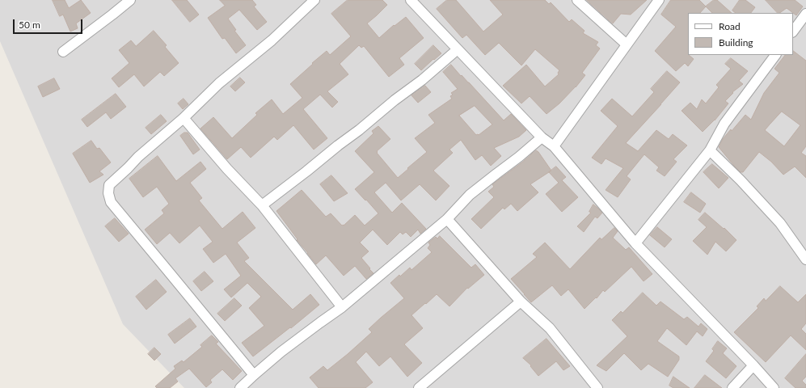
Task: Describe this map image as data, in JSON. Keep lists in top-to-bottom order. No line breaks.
{"legend":["Road","Building"],"scale_bar":"50 m"}
